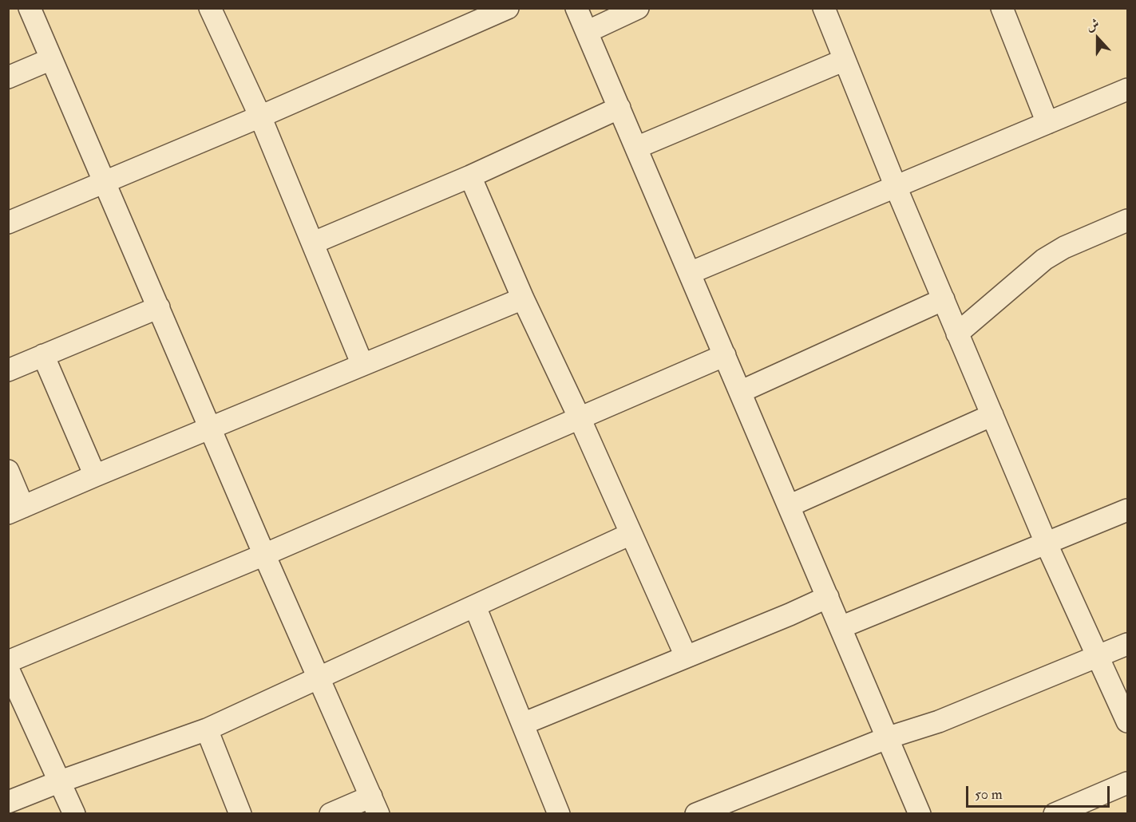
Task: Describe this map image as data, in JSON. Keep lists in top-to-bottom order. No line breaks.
{"scale_bar":"50 m","north":"top"}
